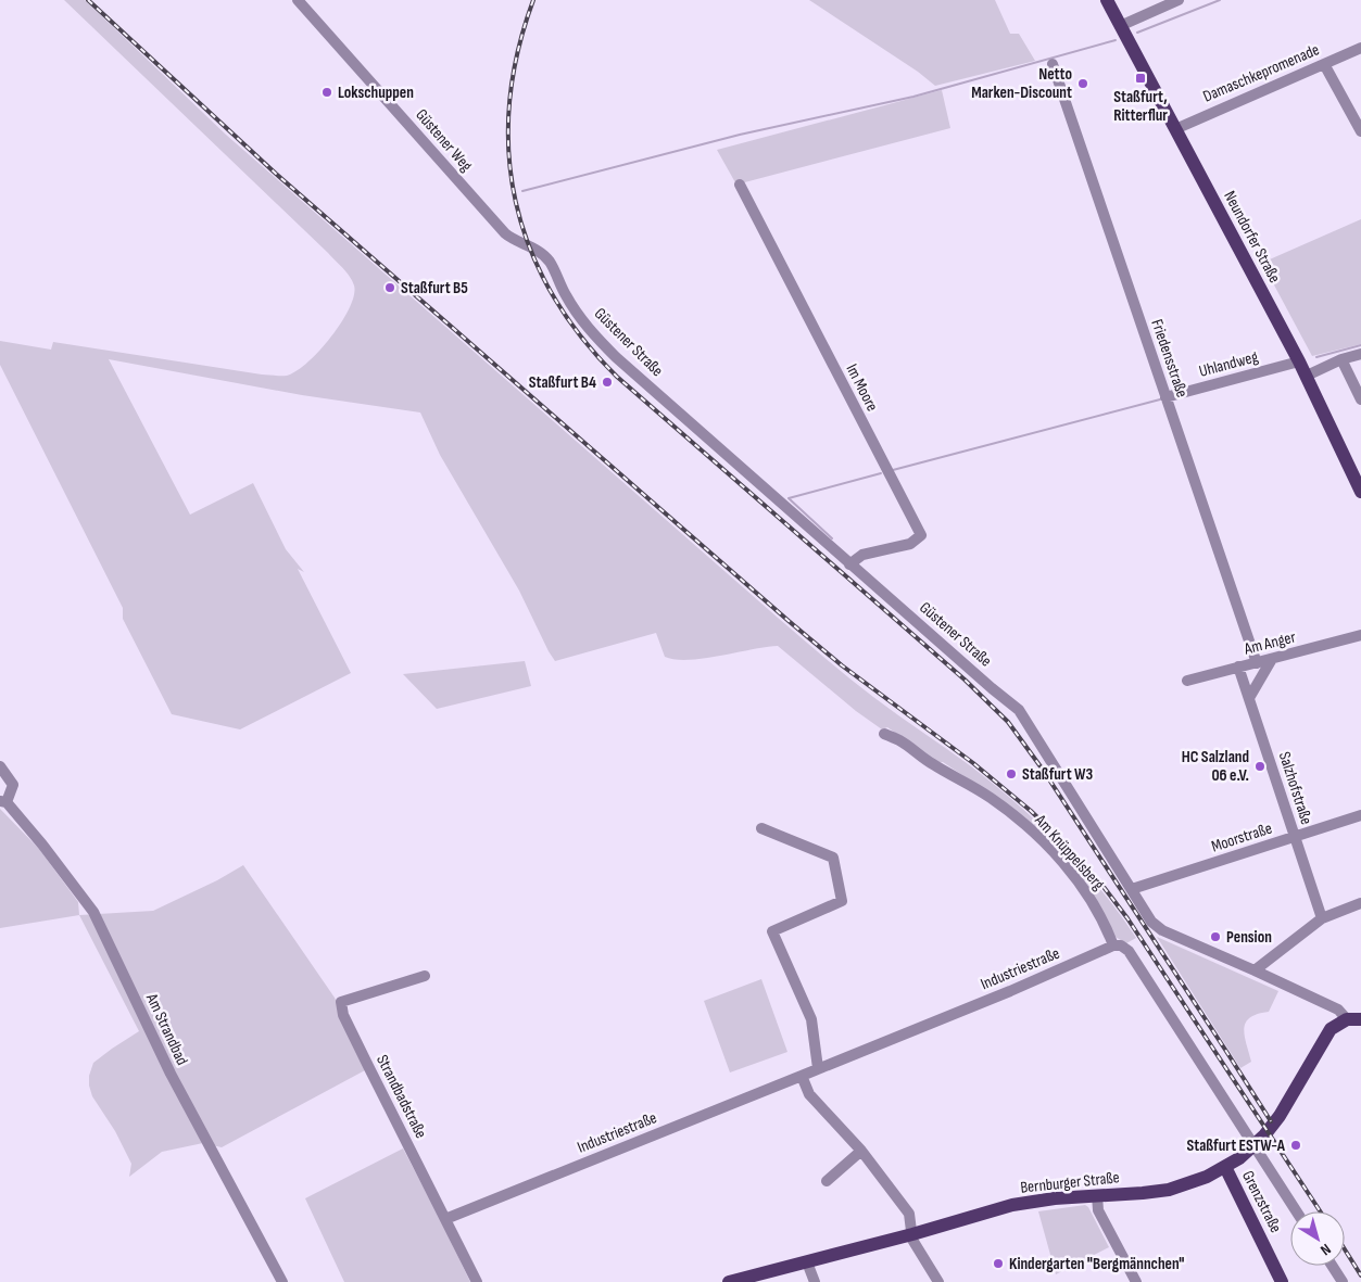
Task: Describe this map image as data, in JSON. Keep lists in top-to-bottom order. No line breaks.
{"streets":{"main road":["Neundorfer Straße","Bernburger Straße","Grenzstraße"],"street":["Damaschkepromenade","Güstener Weg","Güstener Straße","Friedensstraße","Uhlandweg","Im Moore","Am Anger","Salzhofstraße","Moorstraße","Am Knüppelsberg","Industriestraße","Am Strandbad","Strandbadstraße"]},"crossings":[["Damaschkepromenade","Neundorfer Straße"],["Güstener Weg","Güstener Straße"],["Neundorfer Straße","Uhlandweg"],["Güstener Straße","Im Moore"],["Güstener Straße","Moorstraße"],["Güstener Straße","Bernburger Straße"],["Friedensstraße","Uhlandweg"],["Friedensstraße","Am Anger"],["Am Anger","Salzhofstraße"],["Salzhofstraße","Moorstraße"],["Am Knüppelsberg","Industriestraße"],["Industriestraße","Strandbadstraße"],["Bernburger Straße","Grenzstraße"]],"places":{"transit":["Staßfurt, Ritterflur"],"other":["Netto Marken-Discount","Lokschuppen","Staßfurt B5","Staßfurt B4","HC Salzland 06 e.V.","Staßfurt W3","Pension","Staßfurt ESTW-A","Kindergarten \"Bergmännchen\""]},"north":"bottom right"}
